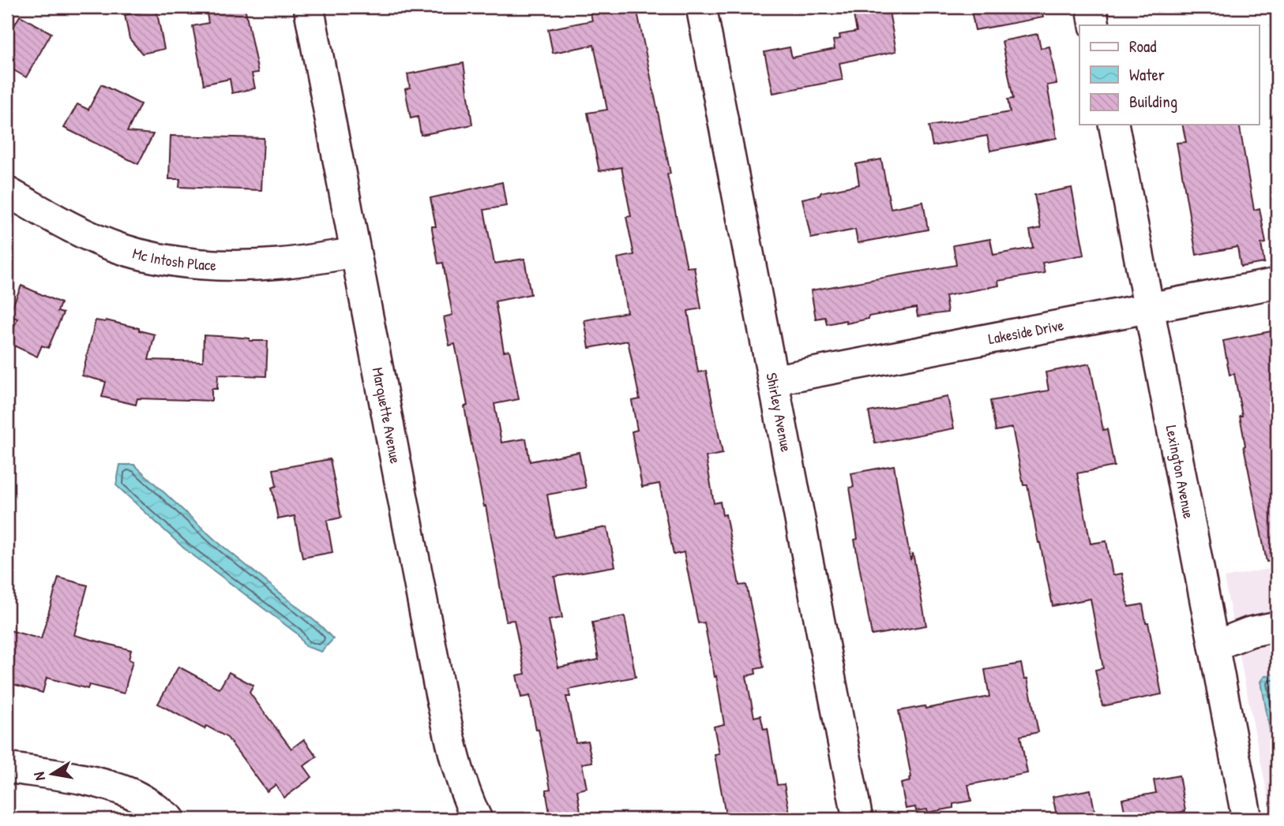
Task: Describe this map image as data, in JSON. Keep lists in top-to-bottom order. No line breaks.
{"streets":{"street":["Mc Intosh Place","Lakeside Drive","Shirley Avenue","Marquette Avenue","Lexington Avenue"]},"crossings":[["Mc Intosh Place","Marquette Avenue"],["Lakeside Drive","Shirley Avenue"],["Lakeside Drive","Lexington Avenue"]],"legend":["Road","Water","Building"],"north":"left"}
